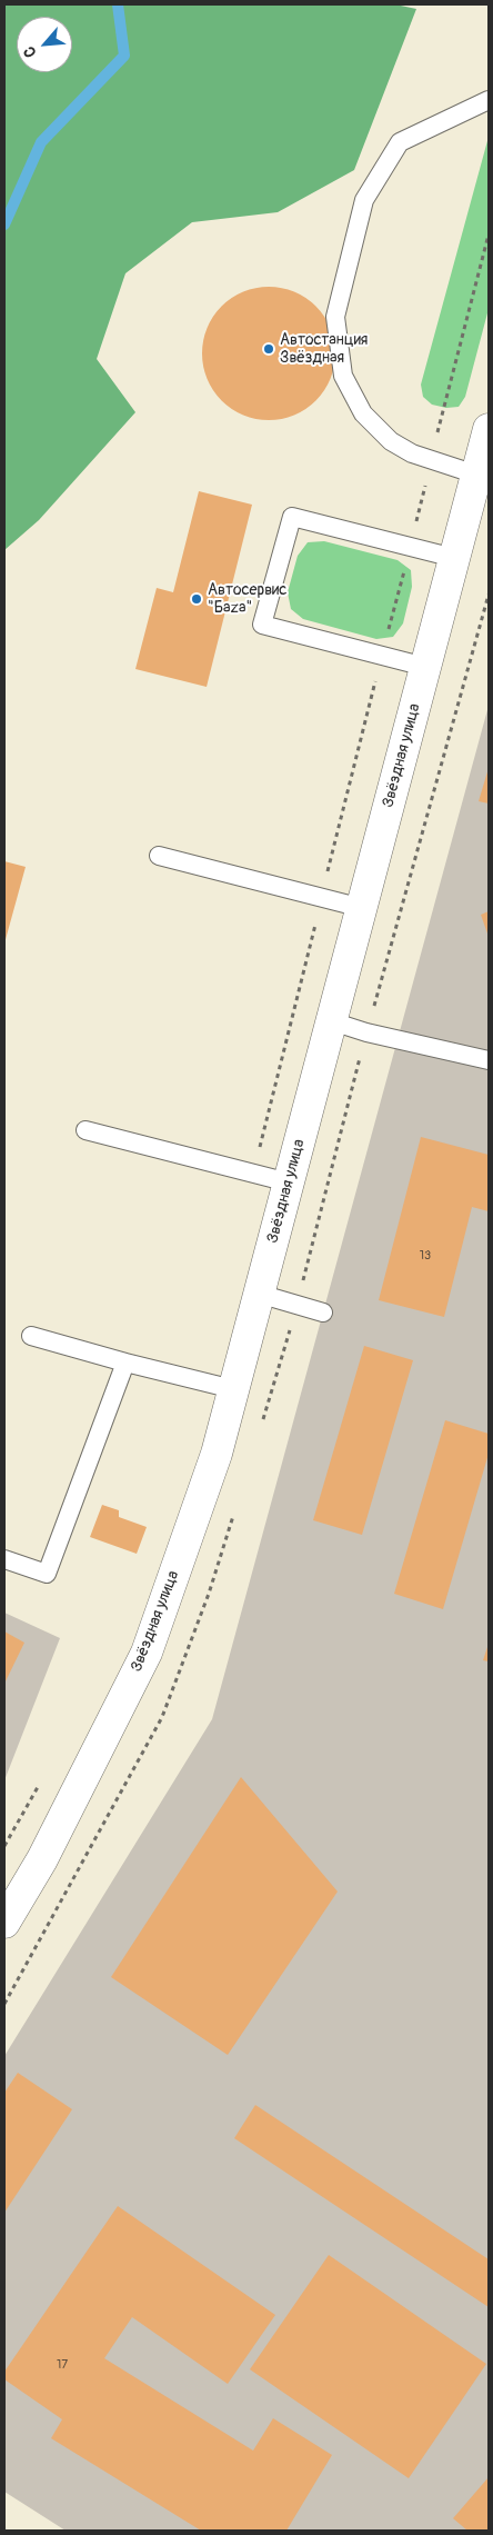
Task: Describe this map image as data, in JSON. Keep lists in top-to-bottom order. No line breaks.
{"streets":{"main road":["Звёздная улица"]},"places":["Автостанция Звёздная","Автосервис \"Баzа\""],"house_numbers":["13","17"],"north":"bottom left"}
